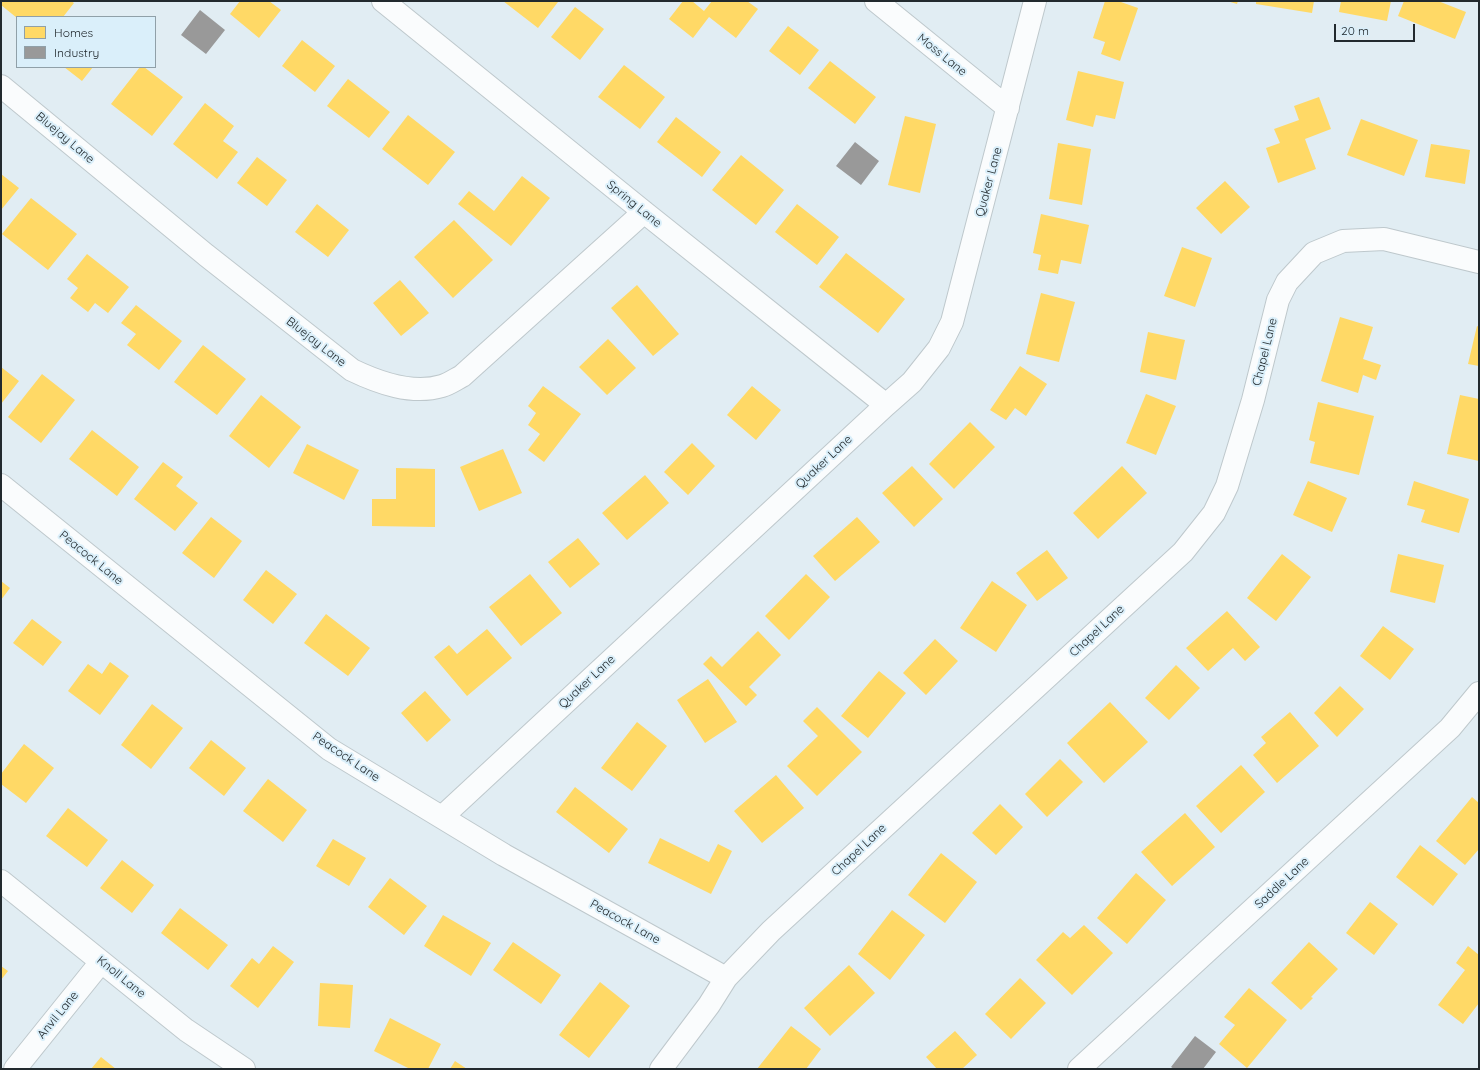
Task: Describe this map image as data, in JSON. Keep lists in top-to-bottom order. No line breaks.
{"streets":{"street":["Moss Lane","Bluejay Lane","Quaker Lane","Spring Lane","Chapel Lane","Peacock Lane","Saddle Lane","Knoll Lane","Anvil Lane"]},"crossings":[["Moss Lane","Quaker Lane"],["Bluejay Lane","Spring Lane"],["Quaker Lane","Spring Lane"],["Quaker Lane","Peacock Lane"],["Chapel Lane","Peacock Lane"],["Knoll Lane","Anvil Lane"]],"legend":["Homes","Industry"],"scale_bar":"20 m"}
